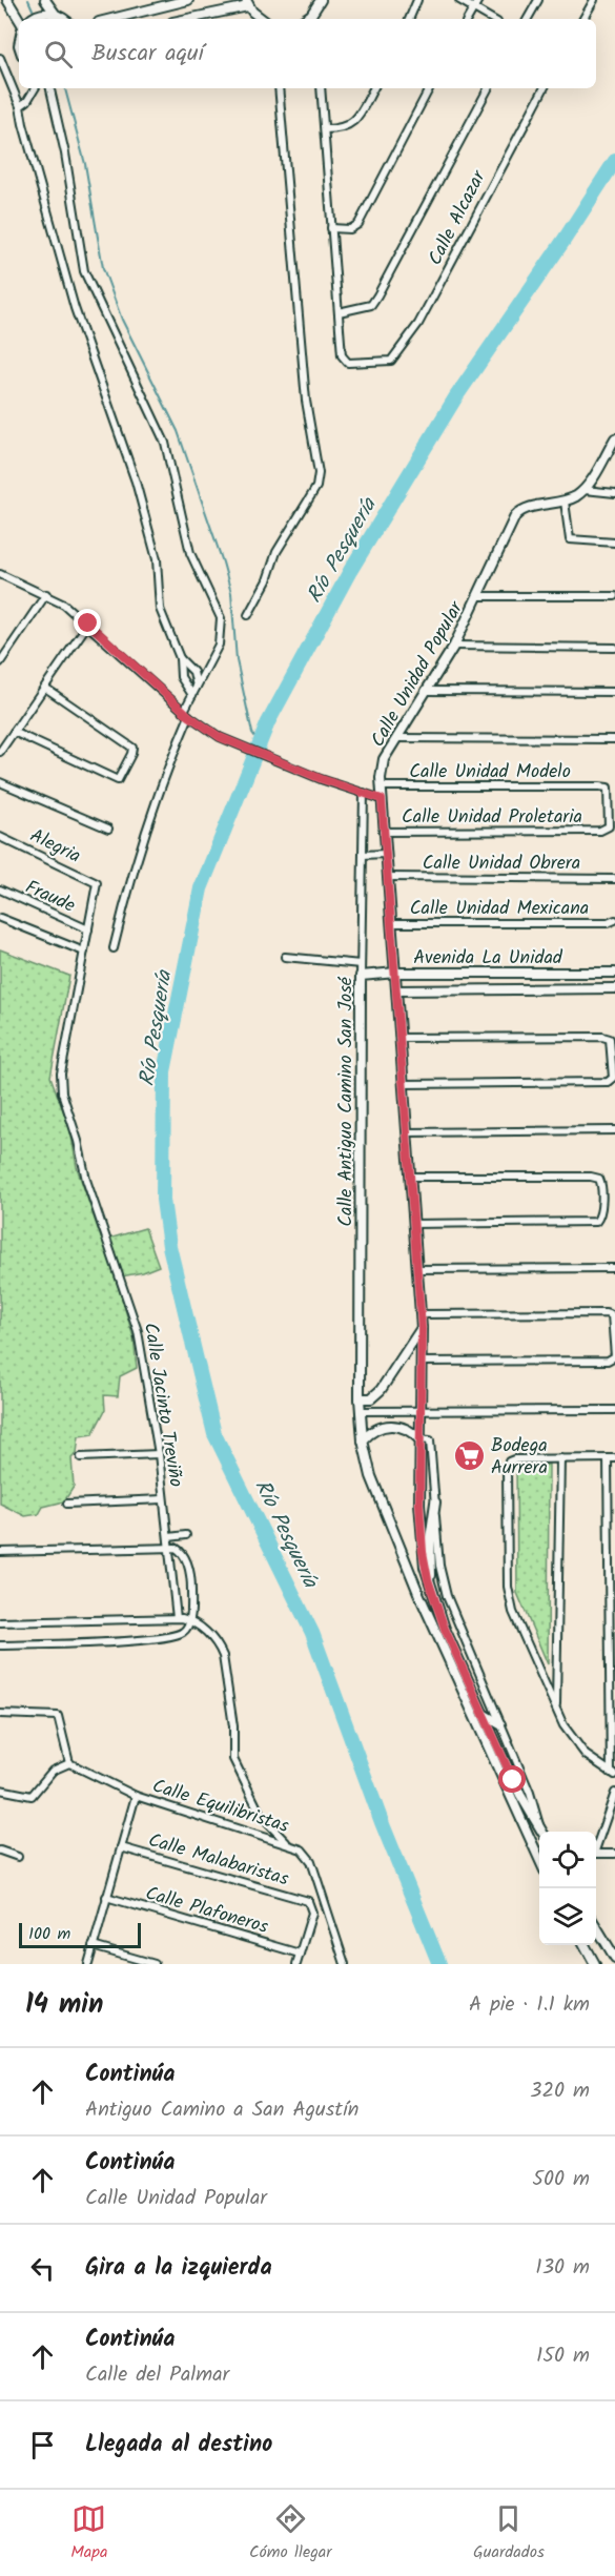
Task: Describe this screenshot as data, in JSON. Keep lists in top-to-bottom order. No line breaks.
{"streets":{"street":["Calle Alcazar","Calle Unidad Popular","Calle Unidad Modelo","Calle Unidad Proletaria","Alegria","Calle Unidad Obrera","Fraude","Calle Unidad Mexicana","Avenida La Unidad","Calle Antiguo Camino San José","Calle Jacinto Treviño","Calle Equilibristas","Calle Malabaristas","Calle Plafoneros"]},"crossings":[["Calle Unidad Popular","Calle Unidad Modelo"],["Calle Unidad Popular","Calle Unidad Proletaria"],["Calle Unidad Popular","Calle Unidad Obrera"],["Calle Unidad Popular","Calle Unidad Mexicana"],["Calle Unidad Popular","Avenida La Unidad"],["Calle Unidad Modelo","Calle Unidad Proletaria"],["Alegria","Calle Jacinto Treviño"],["Fraude","Calle Jacinto Treviño"],["Avenida La Unidad","Calle Antiguo Camino San José"]],"water":["Río Pesquería"],"places":{"supermarket":["Bodega Aurrera"]},"scale_bar":"100 m","page":{"search":"Buscar aquí","scale":"100 m","heading":["14 min","A pie · 1.1 km"],"list":[["Continúa","Antiguo Camino a San Agustín","320 m"],["Continúa","Calle Unidad Popular","500 m"],["Gira a la izquierda","130 m"],["Continúa","Calle del Palmar","150 m"],"Llegada al destino"],"nav":["Mapa","Cómo llegar","Guardados"]}}
